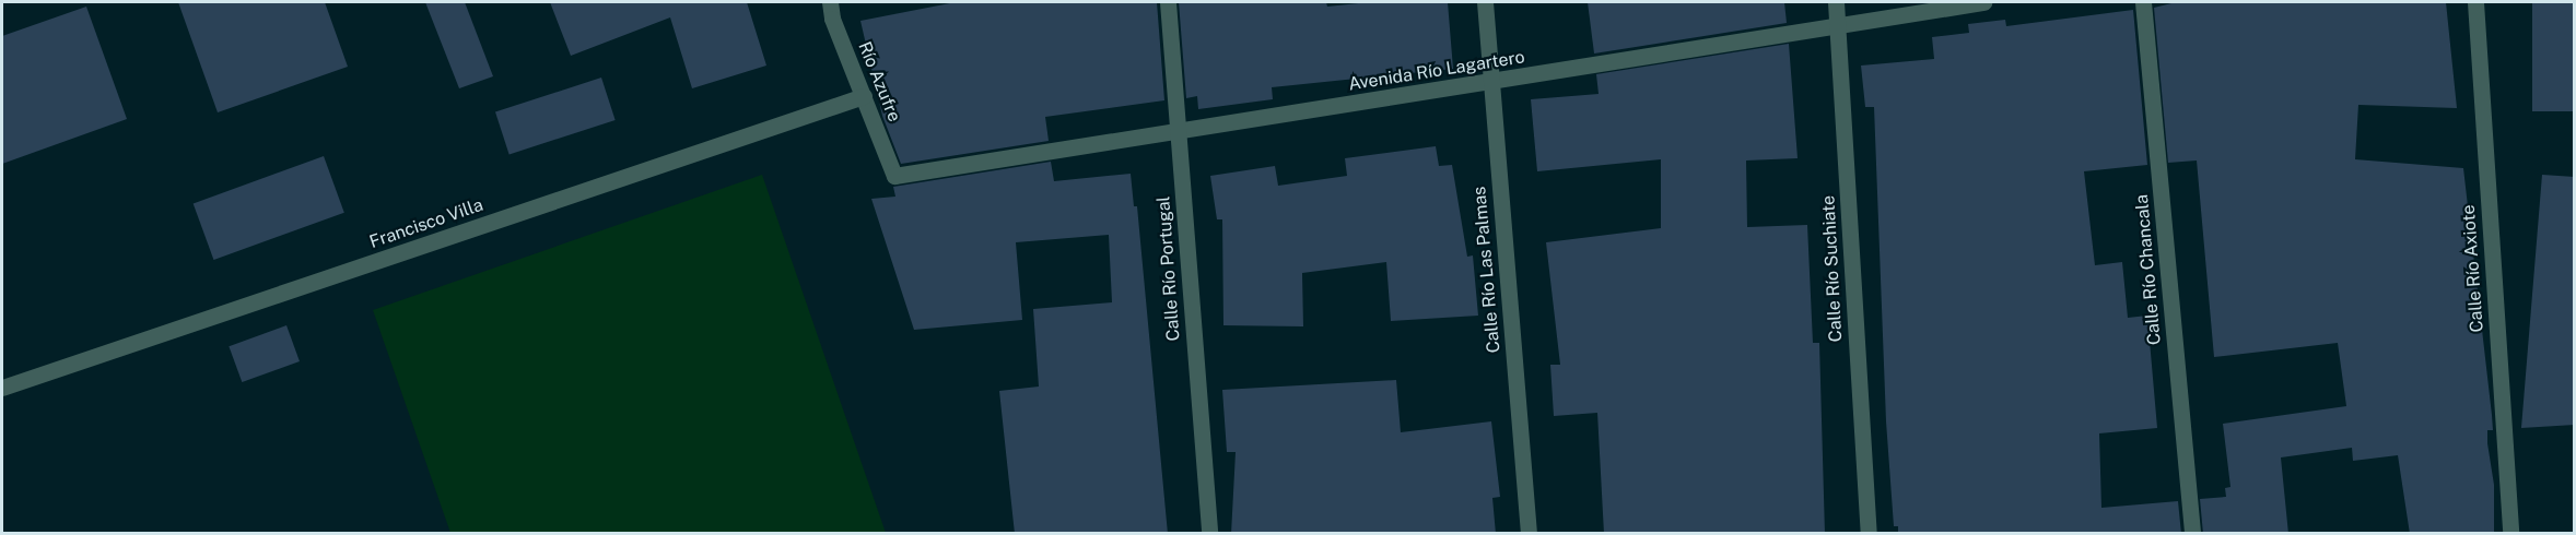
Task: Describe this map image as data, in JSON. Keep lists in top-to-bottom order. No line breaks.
{"streets":{"street":["Avenida Río Lagartero","Río Azufre","Francisco Villa","Calle Río Portugal","Calle Río Suchiate","Calle Río Axiote","Calle Río Las Palmas","Calle Río Chancala"]},"crossings":[["Avenida Río Lagartero","Río Azufre"],["Avenida Río Lagartero","Calle Río Portugal"],["Avenida Río Lagartero","Calle Río Suchiate"],["Avenida Río Lagartero","Calle Río Las Palmas"],["Río Azufre","Francisco Villa"]]}
